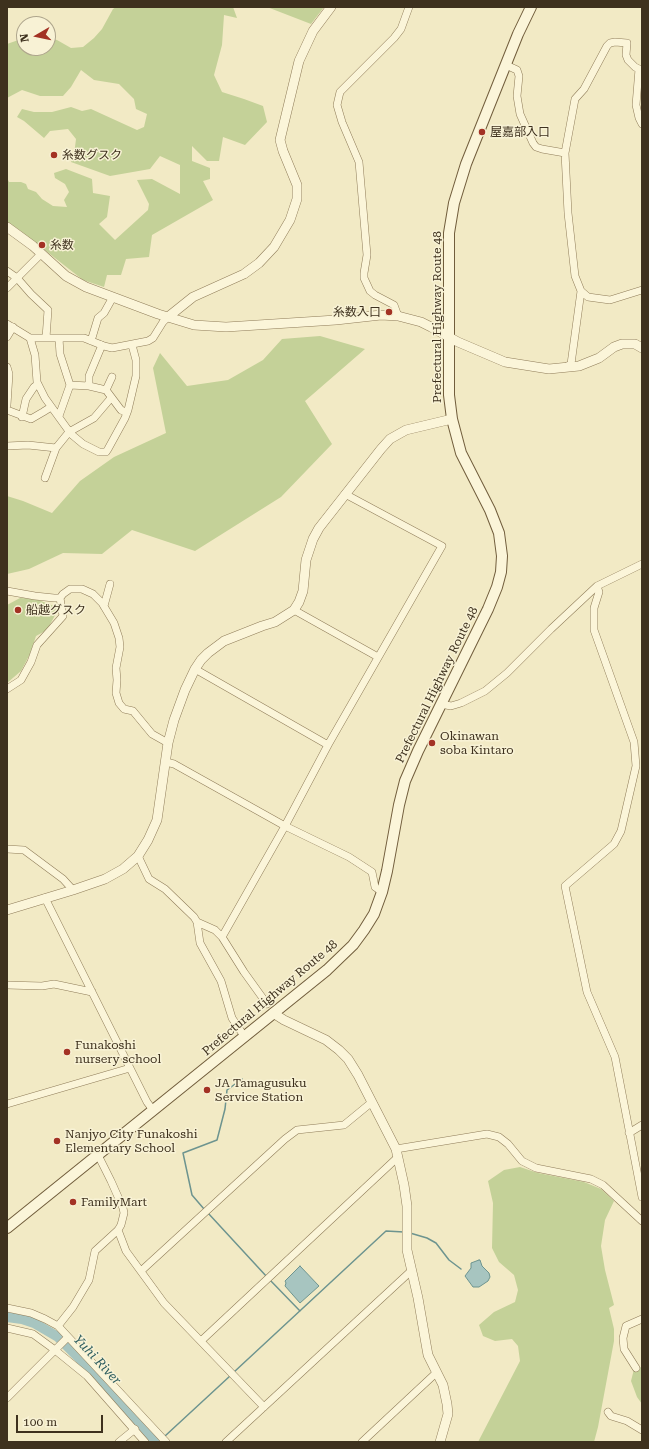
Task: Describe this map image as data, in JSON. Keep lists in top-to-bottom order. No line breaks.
{"streets":{"main road":["Prefectural Highway Route 48"]},"water":["Yuhi River"],"places":["屋嘉部入口","糸数グスク","糸数","糸数入口","船越グスク","Okinawan soba Kintaro","Funakoshi nursery school","JA Tamagusuku Service Station","Nanjyo City Funakoshi Elementary School","FamilyMart"],"scale_bar":"100 m","north":"left"}
